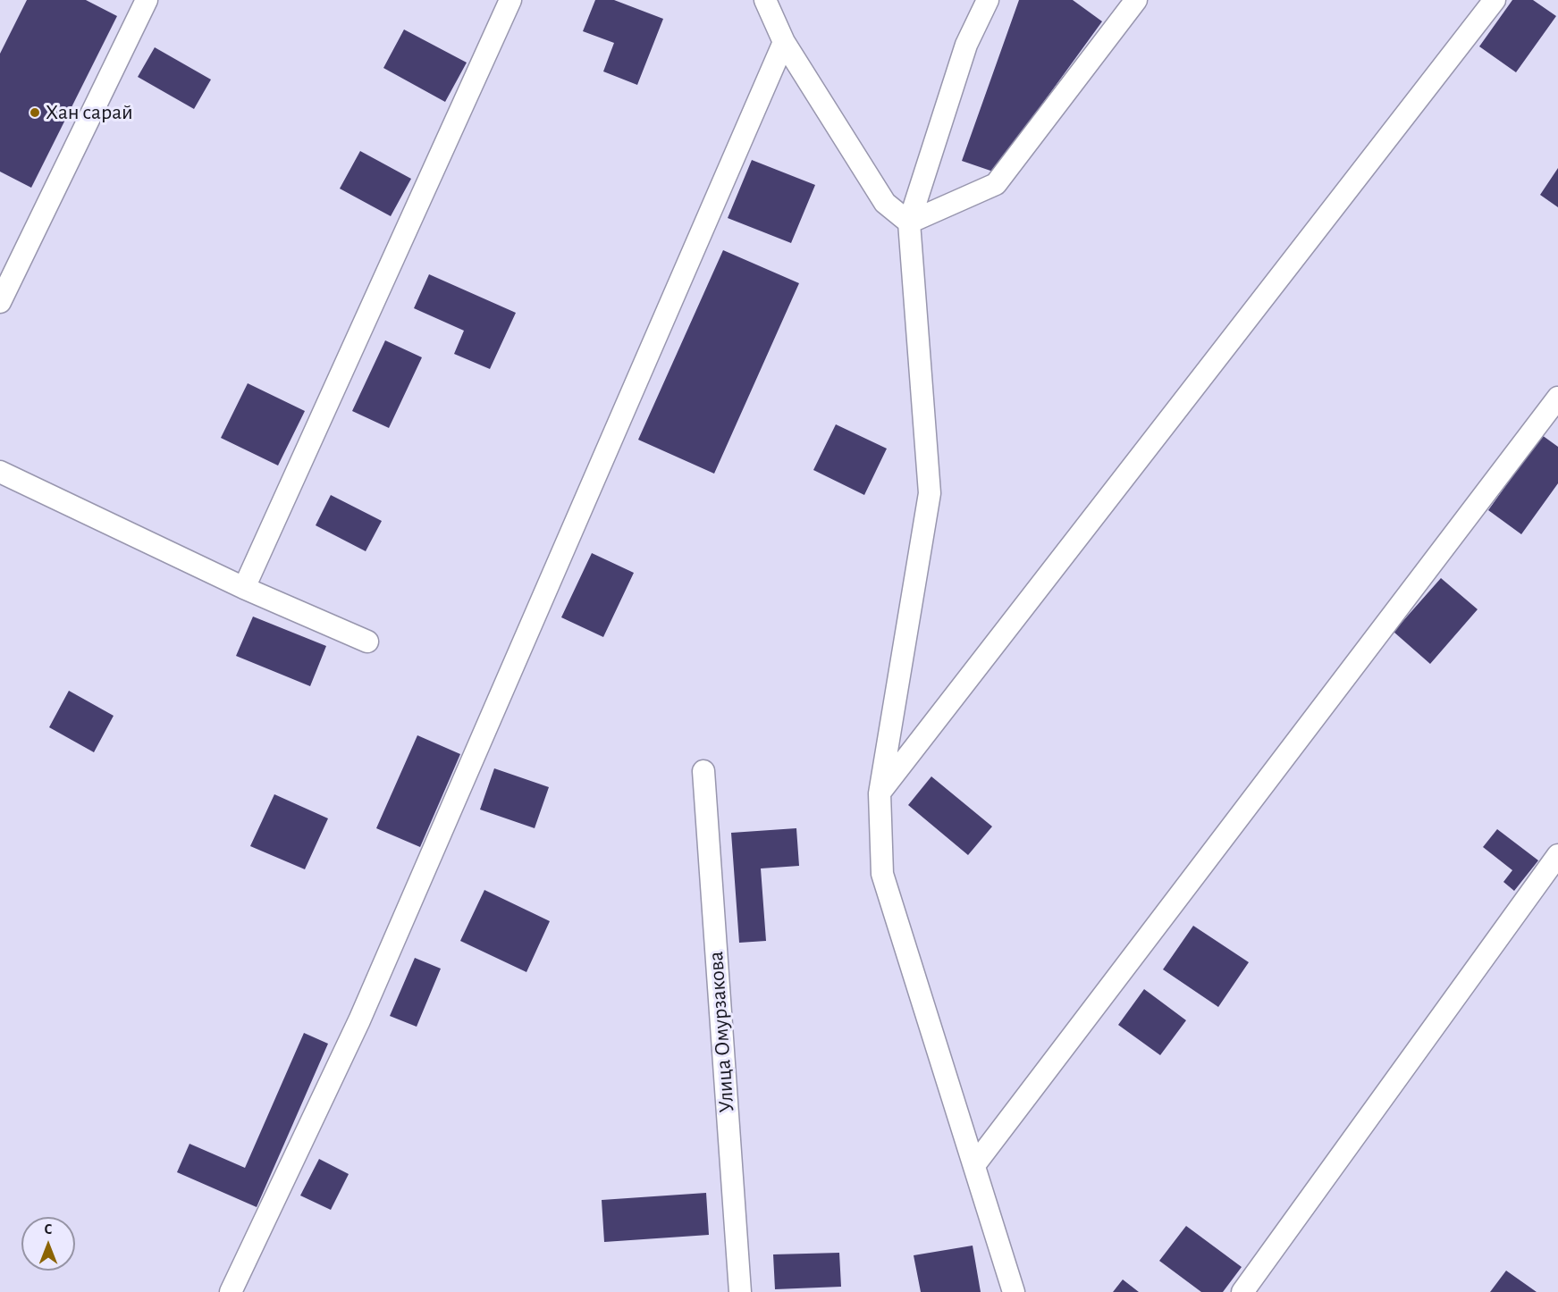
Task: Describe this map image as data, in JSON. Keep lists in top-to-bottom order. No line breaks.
{"streets":{"street":["Улица Омурзакова"]},"places":["Хан сарай"],"north":"top"}
